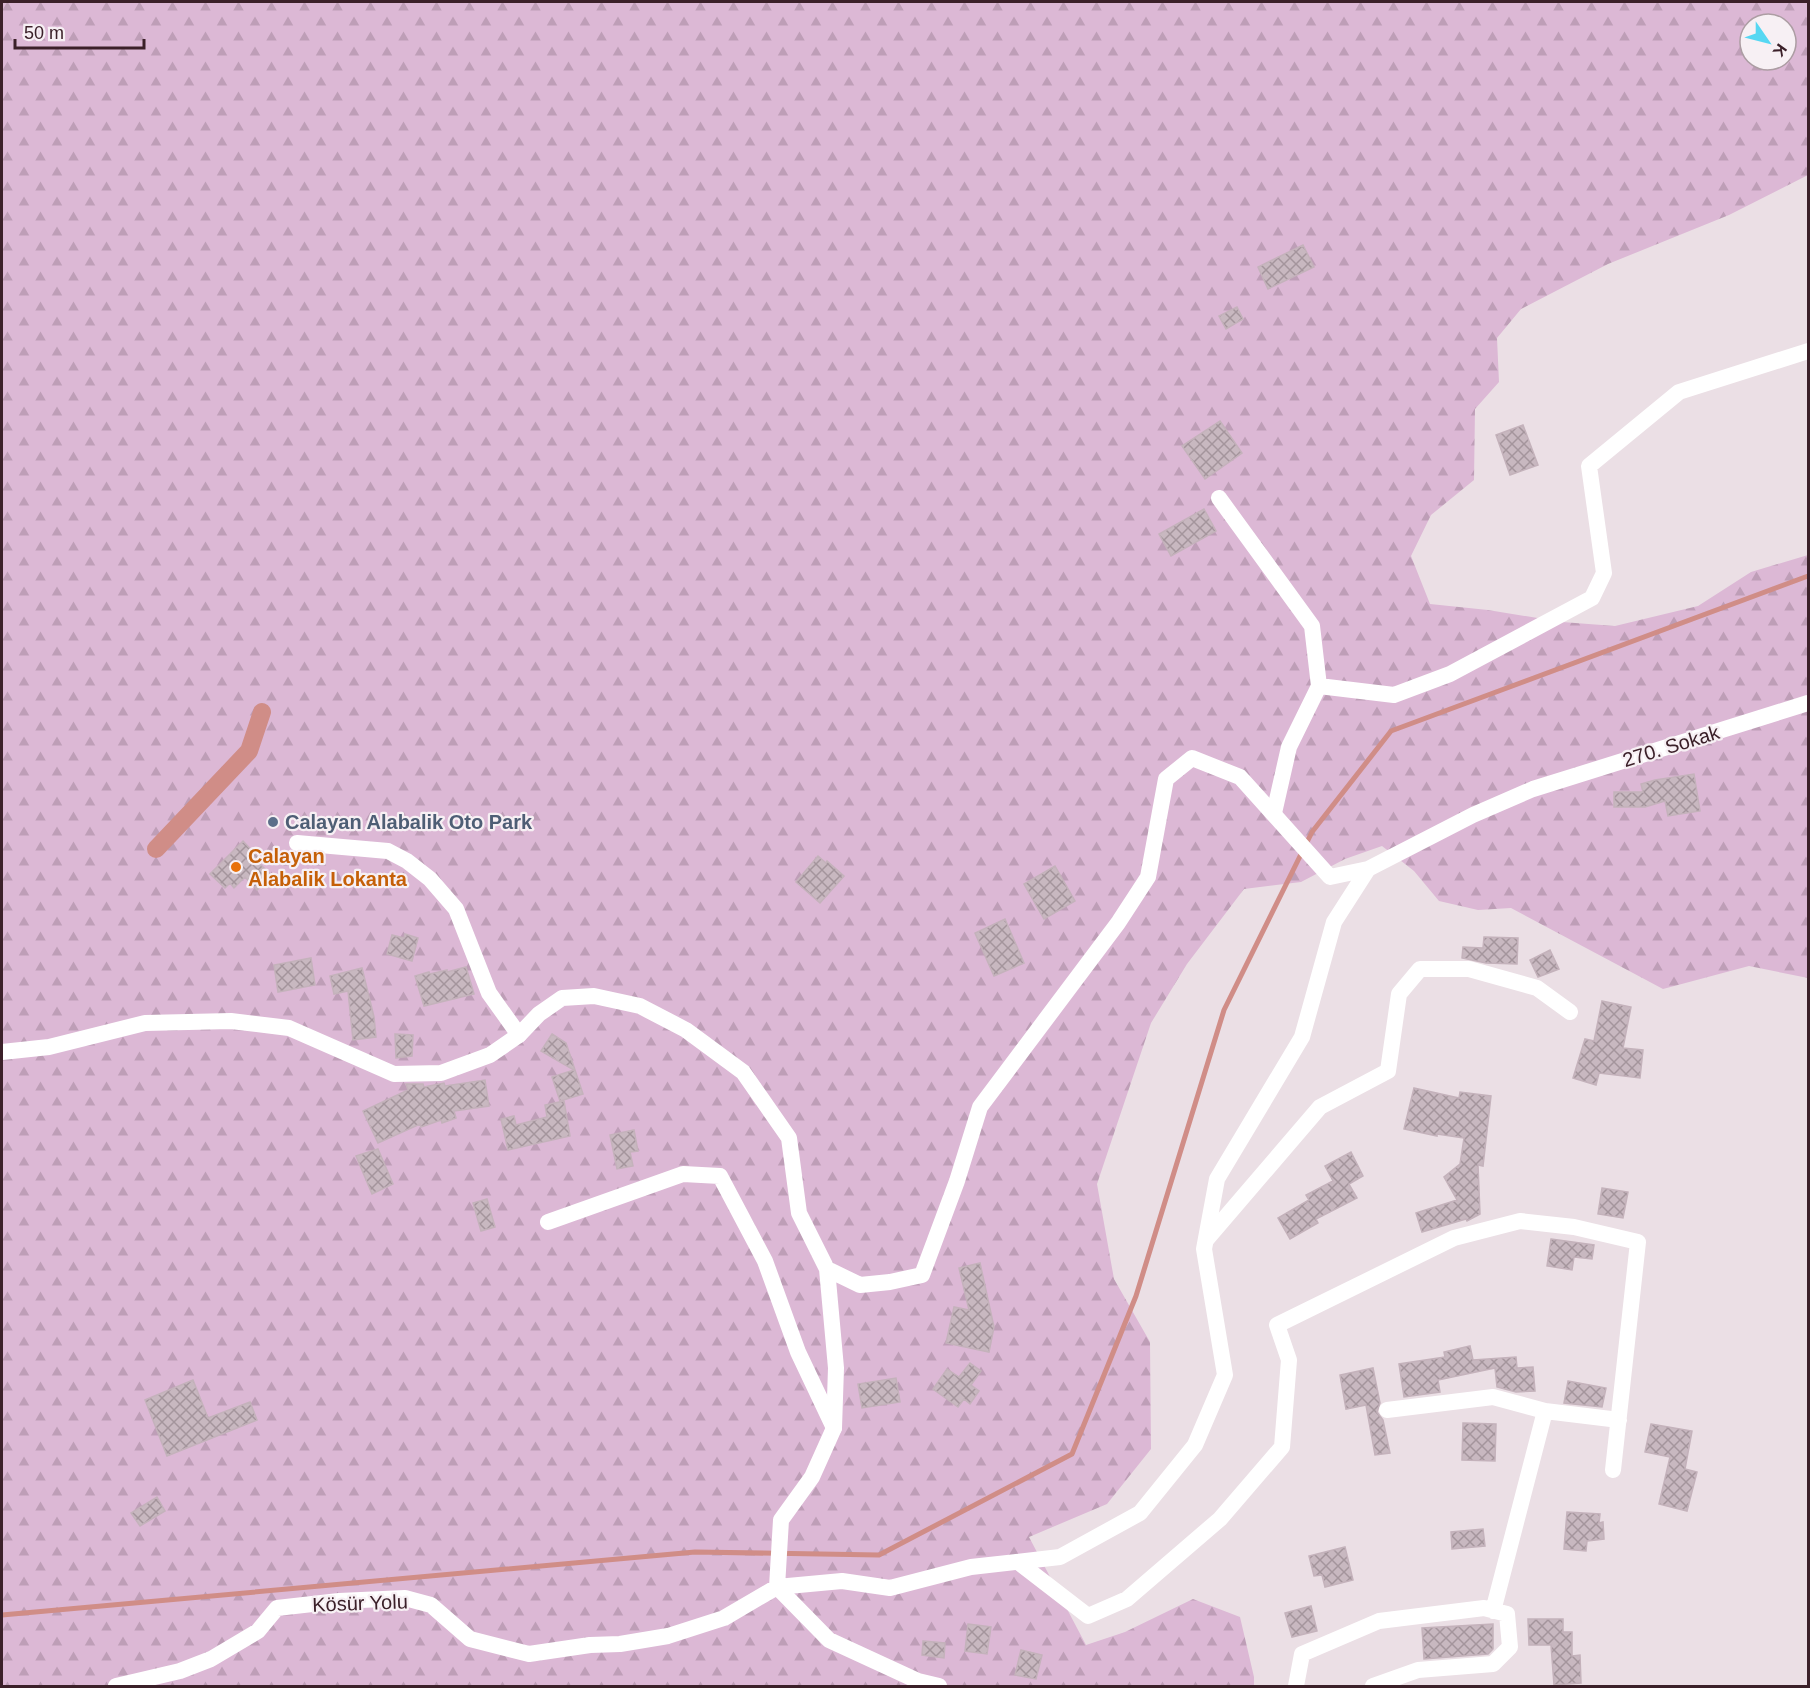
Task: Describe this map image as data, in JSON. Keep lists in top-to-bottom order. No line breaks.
{"streets":{"street":["270. Sokak","Kösür Yolu"]},"places":["Calayan Alabalik Oto Park","Calayan Alabalik Lokanta"],"scale_bar":"50 m","north":"bottom right"}
